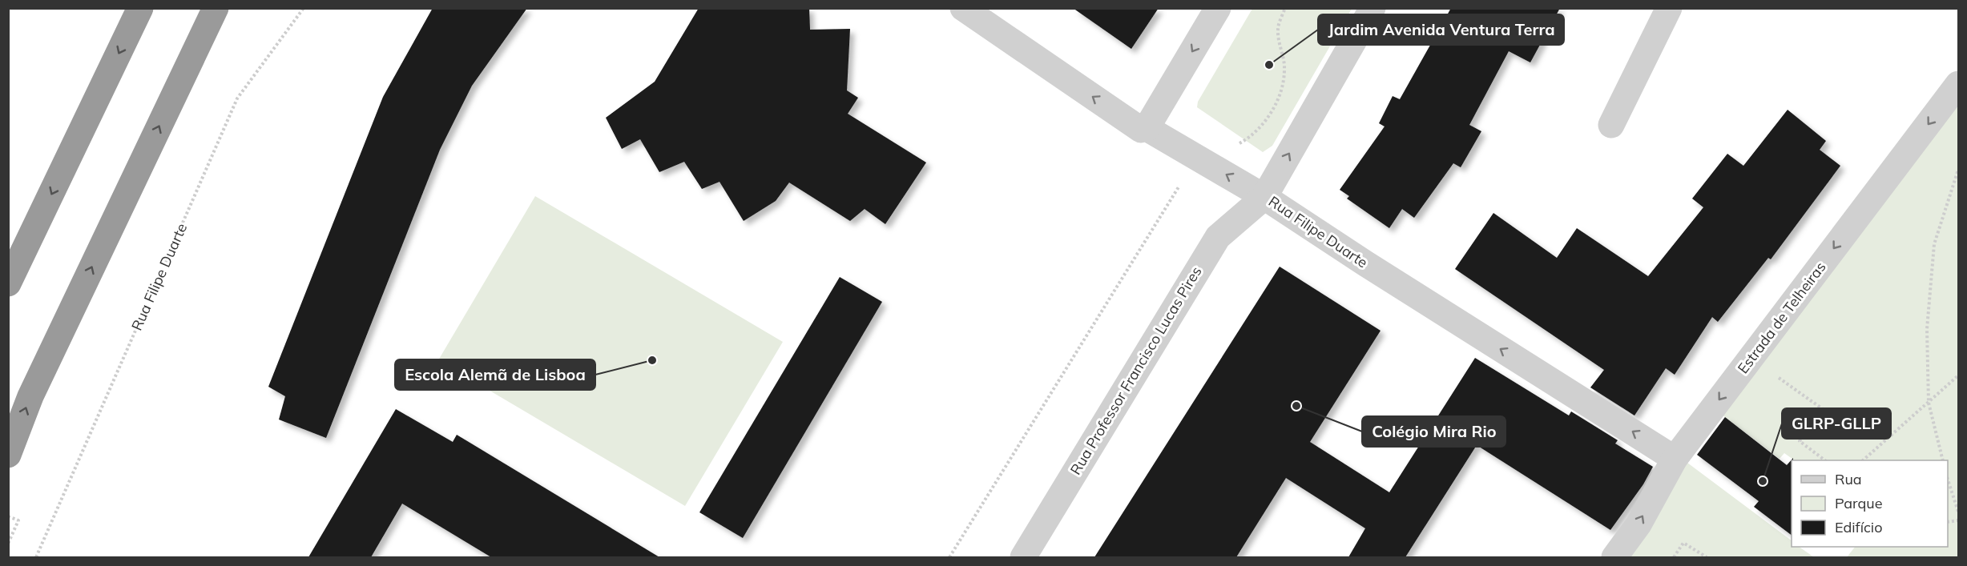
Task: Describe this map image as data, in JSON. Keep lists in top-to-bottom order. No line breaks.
{"streets":{"street":["Rua Filipe Duarte","Estrada de Telheiras","Rua Professor Francisco Lucas Pires"]},"crossings":[["Rua Filipe Duarte","Estrada de Telheiras"],["Rua Filipe Duarte","Rua Professor Francisco Lucas Pires"]],"one_way":["Rua Filipe Duarte"],"places":["Jardim Avenida Ventura Terra","Escola Alemã de Lisboa","Colégio Mira Rio","GLRP-GLLP"],"legend":["Rua","Parque","Edifício"]}
